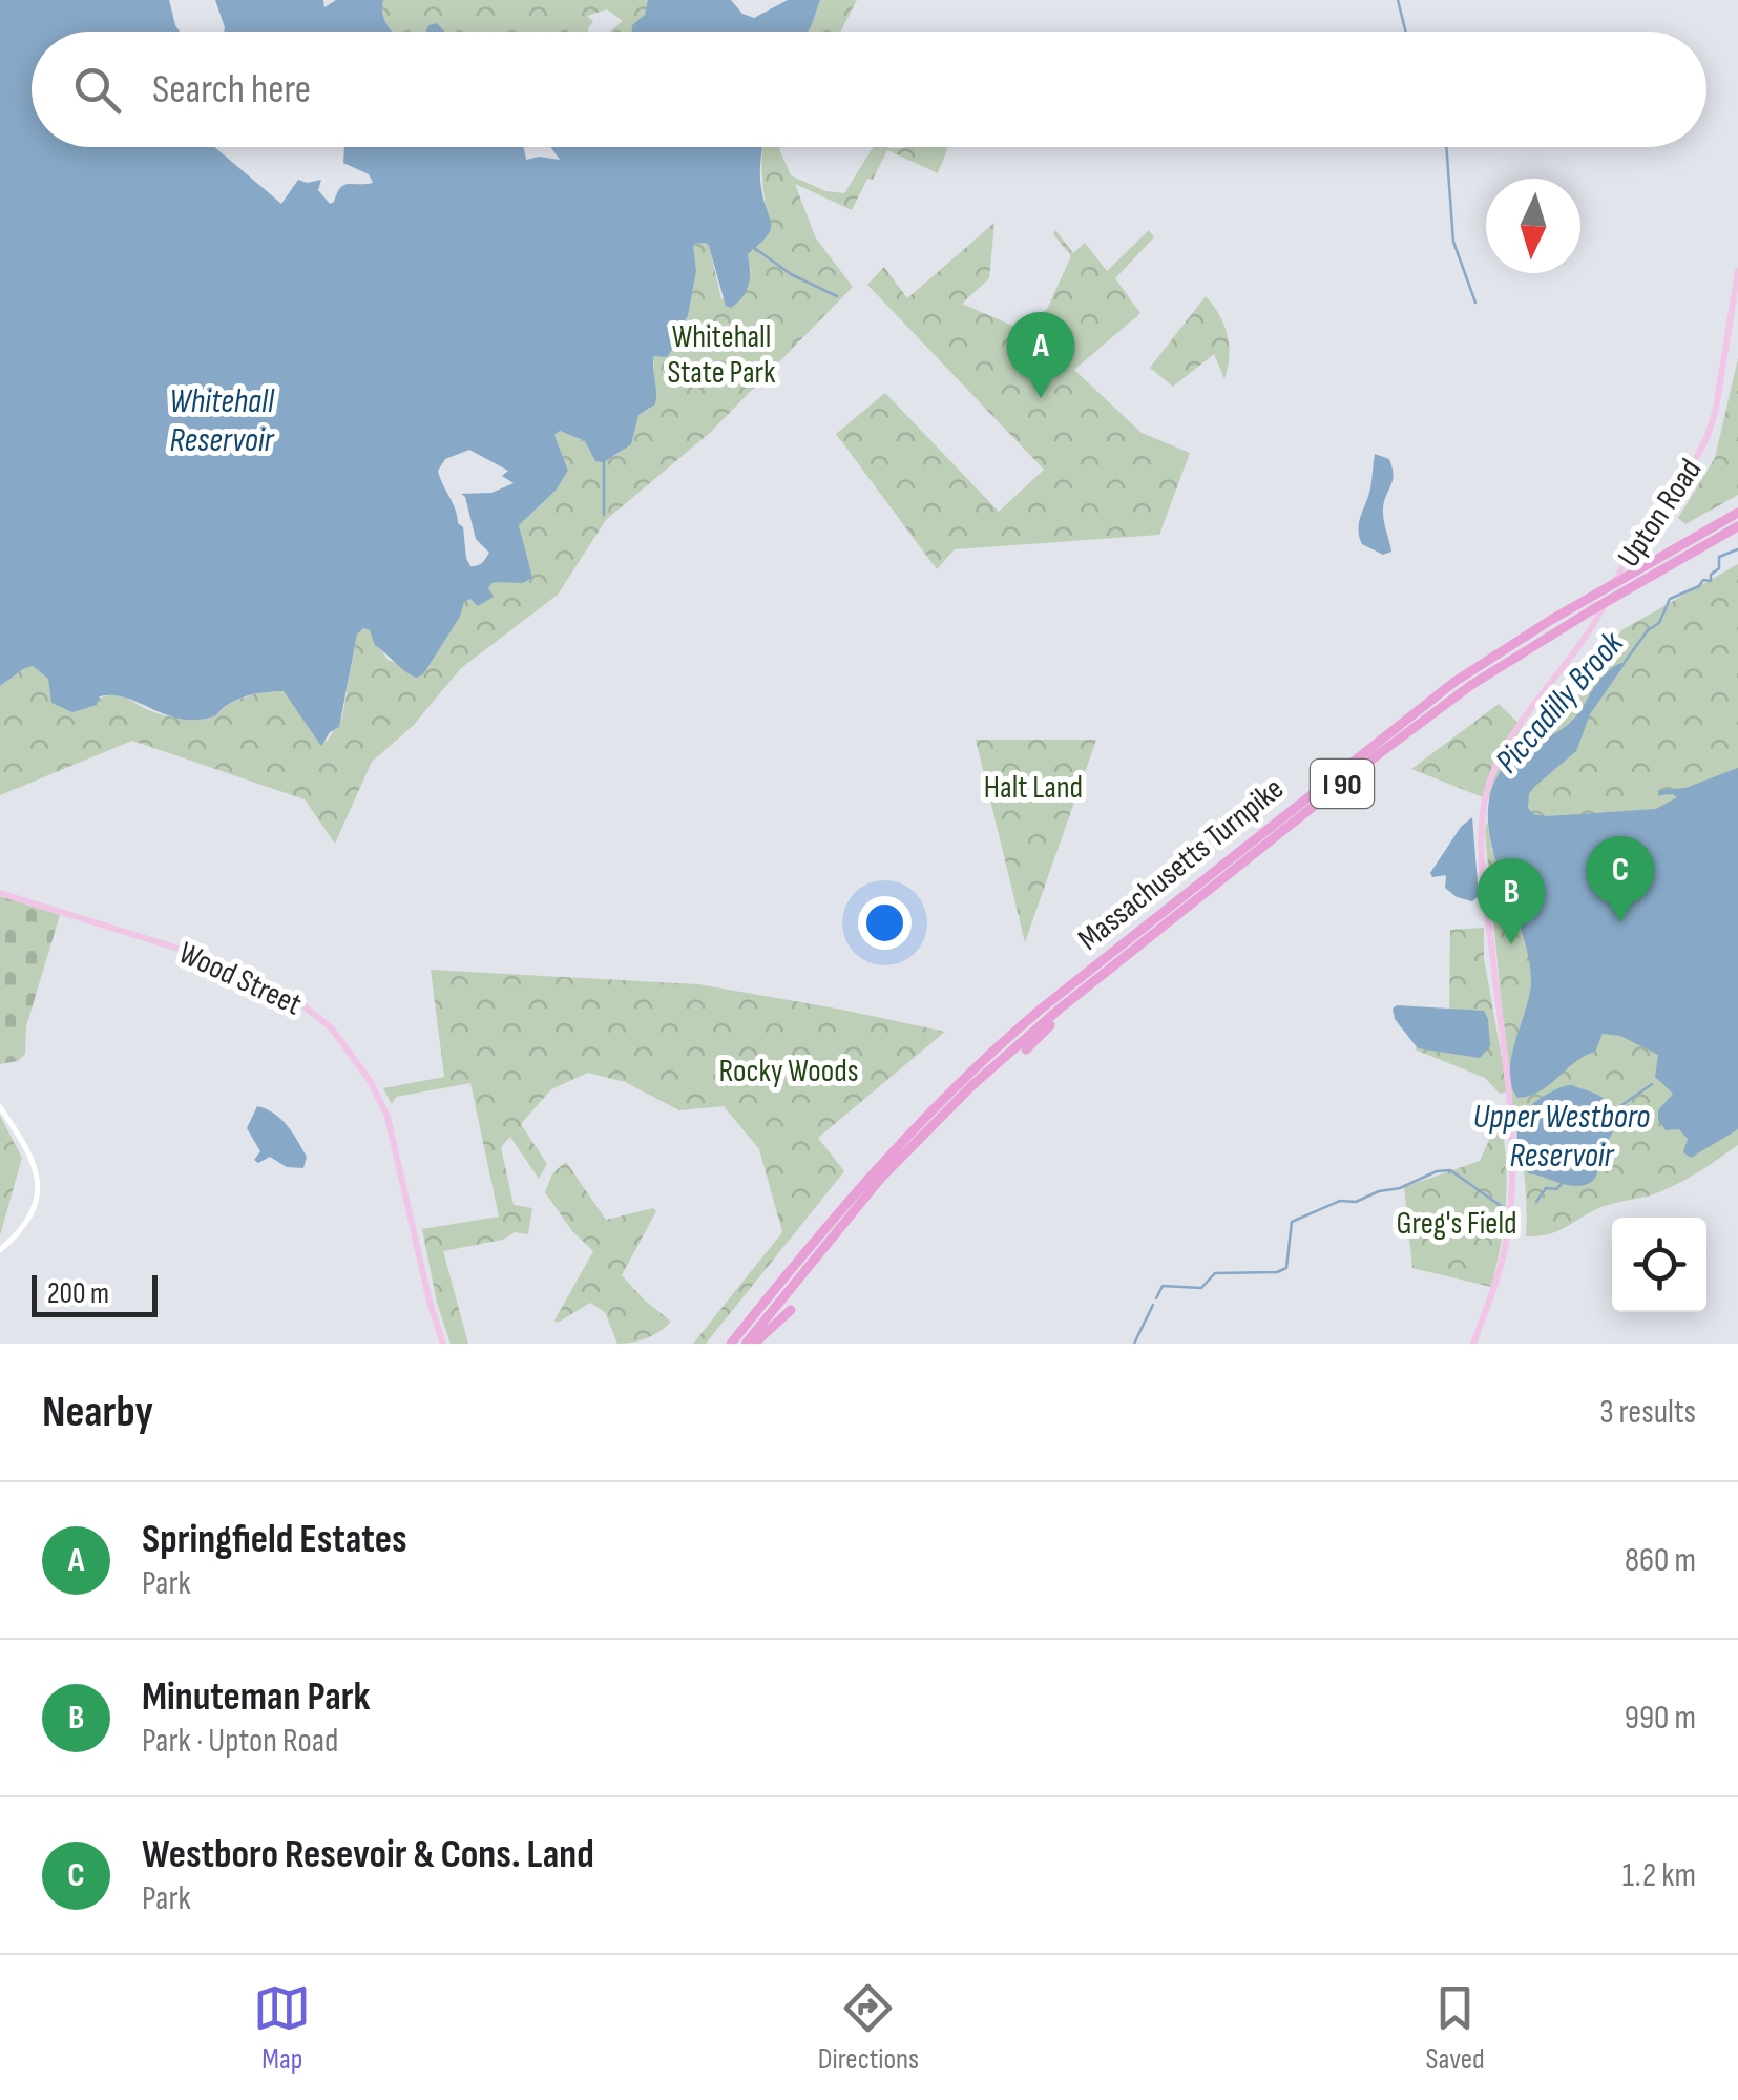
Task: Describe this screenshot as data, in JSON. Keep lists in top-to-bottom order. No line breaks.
{"streets":{"highway":["I 90","Massachusetts Turnpike"],"main road":["Upton Road","Wood Street"]},"water":["Whitehall Reservoir","Piccadilly Brook","Upper Westboro Reservoir"],"parks":["Whitehall State Park","Halt Land","Rocky Woods","Greg's Field"],"scale_bar":"200 m","north":"bottom","page":{"search":"Search here","pins":["A","C","B"],"scale":"200 m","heading":["Nearby","3 results"],"list":[{"mark":"A","name":"Springfield Estates","note":"Park","value":"860 m"},{"mark":"B","name":"Minuteman Park","note":"Park · Upton Road","value":"990 m"},{"mark":"C","name":"Westboro Resevoir & Cons. Land","note":"Park","value":"1.2 km"}],"nav":["Map","Directions","Saved"]}}
